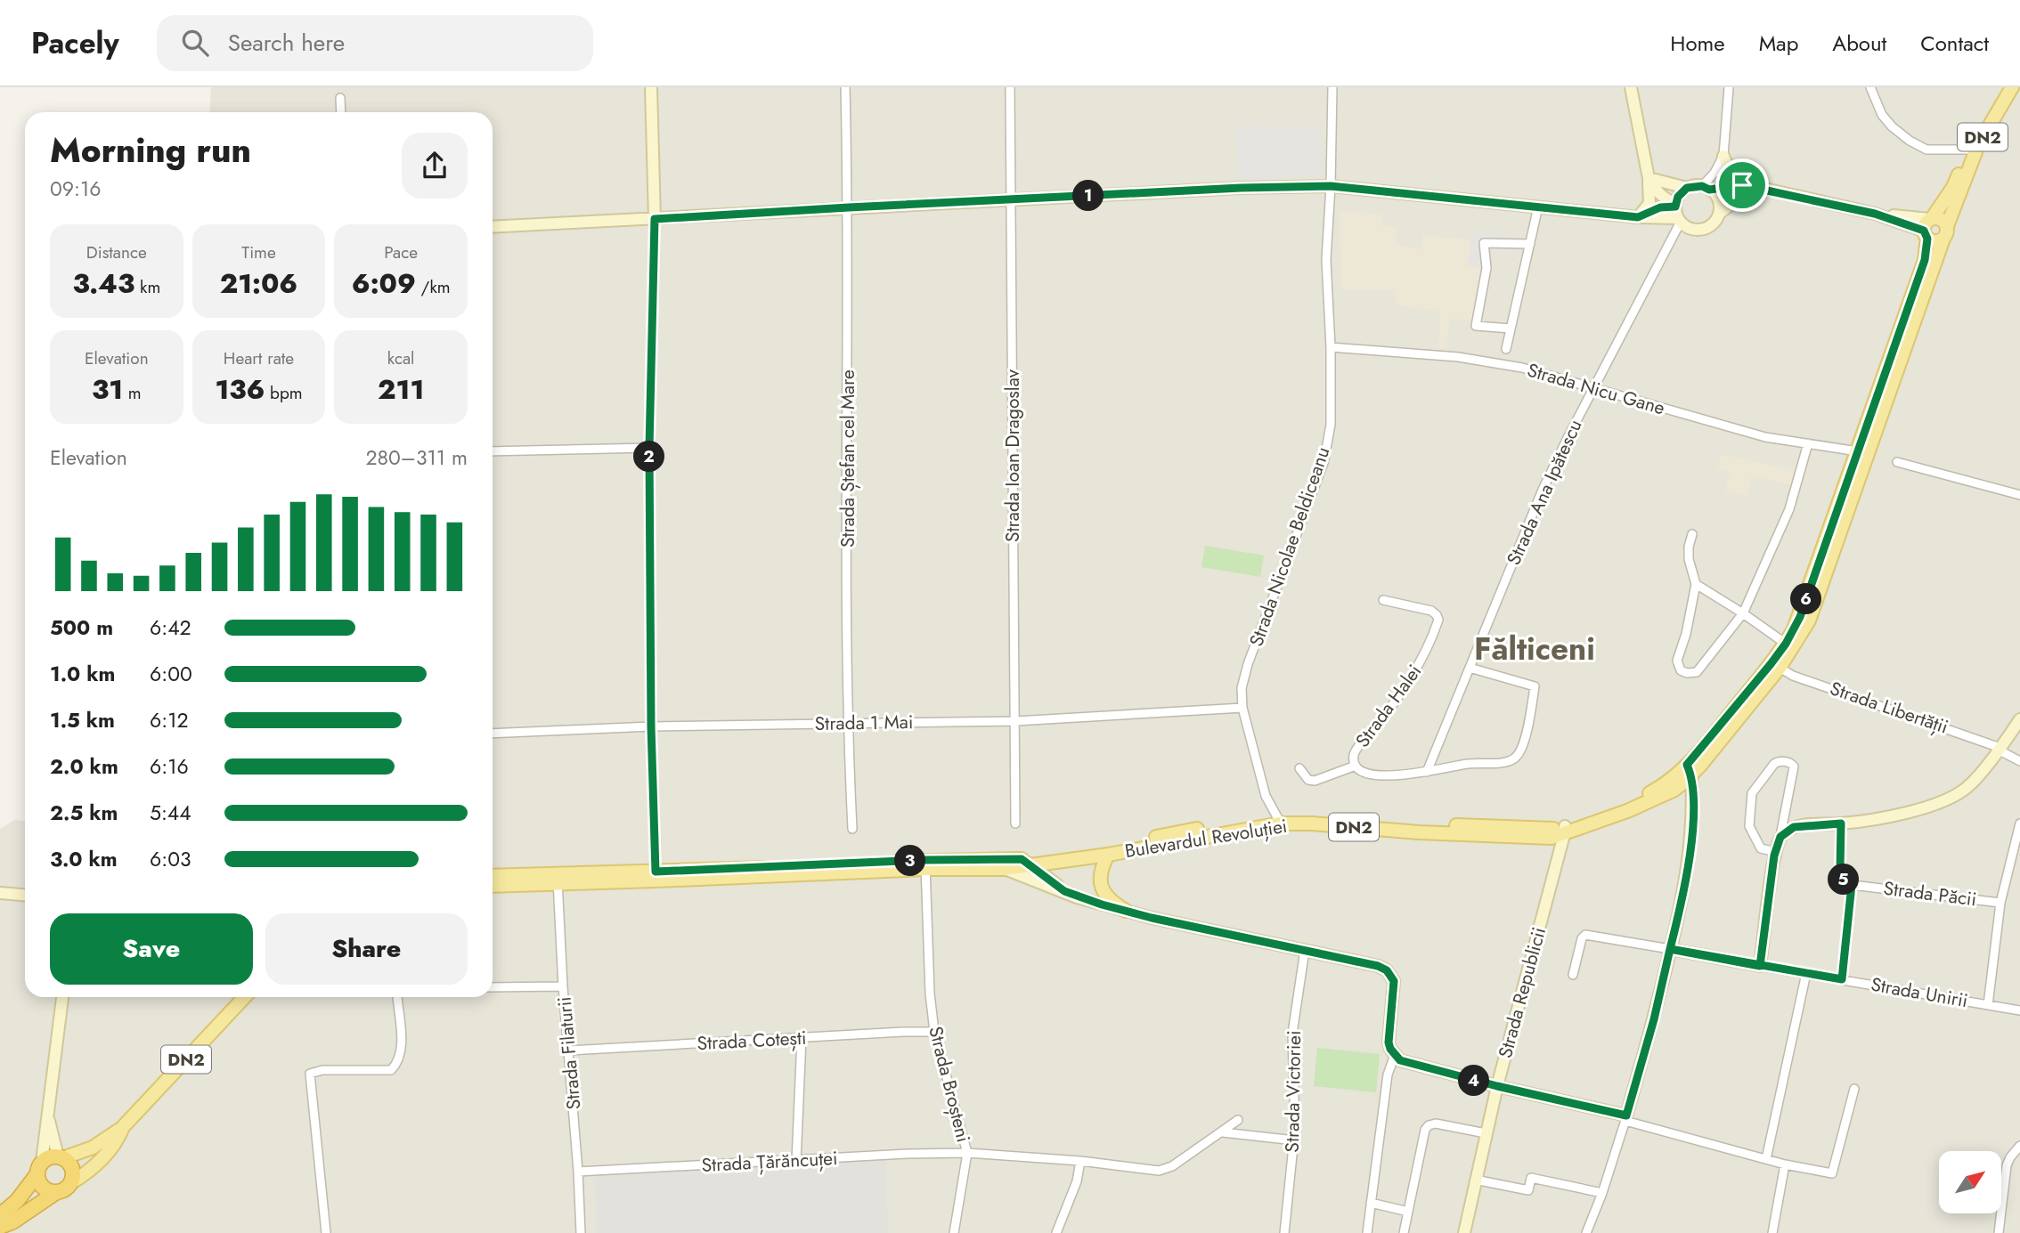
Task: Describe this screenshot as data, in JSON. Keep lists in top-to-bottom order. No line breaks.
{"streets":{"highway":["DN2"],"main road":["Bulevardul Revoluției"],"street":["Strada Nicu Gane","Strada Ioan Dragoslav","Strada Ștefan cel Mare","Strada Ana Ipătescu","Strada Nicolae Beldiceanu","Strada Halei","Strada Libertății","Strada 1 Mai","Strada Păcii","Strada Republicii","Strada Unirii","Strada Cotești","Strada Filaturii","Strada Broșteni","Strada Victoriei","Strada Țărăncuței"]},"crossings":[["DN2","Strada Nicu Gane"],["DN2","Strada Libertății"],["DN2","Bulevardul Revoluției"],["DN2","Strada Filaturii"],["DN2","Strada Broșteni"],["Strada Nicu Gane","Strada Ana Ipătescu"],["Strada Nicu Gane","Strada Nicolae Beldiceanu"],["Strada Ioan Dragoslav","Strada 1 Mai"],["Strada Ștefan cel Mare","Strada 1 Mai"],["Strada Ana Ipătescu","Strada Halei"],["Strada Nicolae Beldiceanu","Strada 1 Mai"],["Strada Nicolae Beldiceanu","Bulevardul Revoluției"],["Bulevardul Revoluției","Strada Republicii"],["Strada Păcii","Strada Unirii"],["Strada Cotești","Strada Filaturii"],["Strada Cotești","Strada Broșteni"],["Strada Filaturii","Strada Țărăncuței"],["Strada Broșteni","Strada Țărăncuței"]],"districts":["Fălticeni"],"north":"top right","page":{"header":"Pacely","search":"Search here","nav":["Home","Map","About","Contact"],"heading":["Morning run","09:16"],"pins":["1","2","6","3","5","4"],"stats":[["Distance","3.43 km"],["Time","21:06"],["Pace","6:09 /km"],["Elevation","31 m"],["Heart rate","136 bpm"],["kcal","211"]],"chart":["Elevation","280–311 m"],"list":[{"name":"500 m","note":"6:42"},{"name":"1.0 km","note":"6:00"},{"name":"1.5 km","note":"6:12"},{"name":"2.0 km","note":"6:16"},{"name":"2.5 km","note":"5:44"},{"name":"3.0 km","note":"6:03"}],"buttons":["Save","Share"]}}
